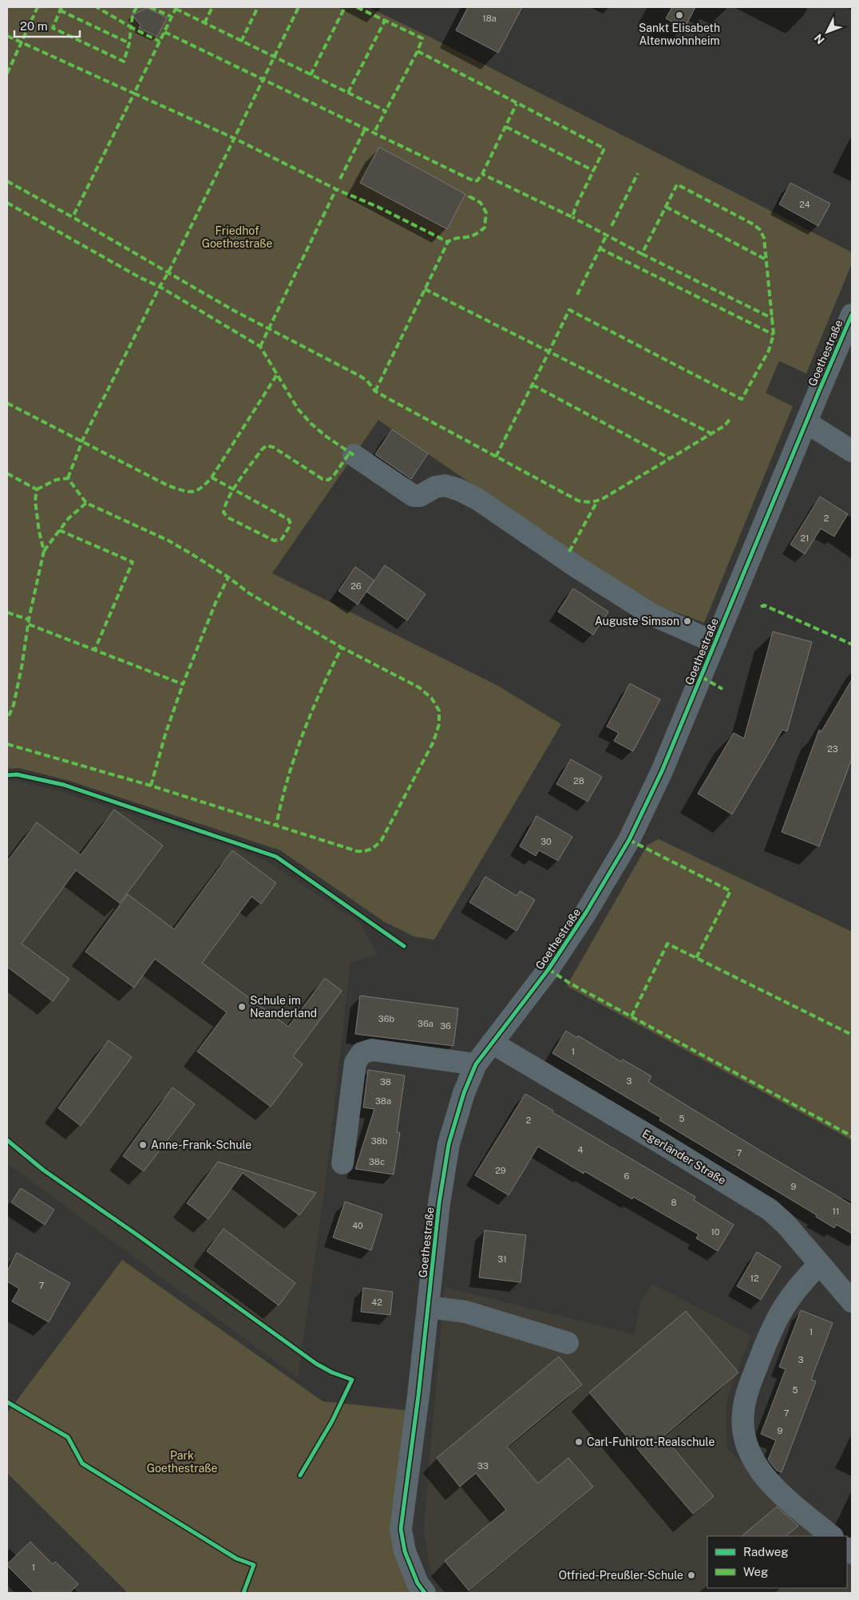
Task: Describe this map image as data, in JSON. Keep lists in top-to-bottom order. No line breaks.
{"streets":{"street":["Goethestraße","Egerländer Straße"]},"crossings":[["Goethestraße","Egerländer Straße"]],"parks":["Friedhof Goethestraße","Park Goethestraße"],"places":["Sankt Elisabeth Altenwohnheim","Auguste Simson","Schule im Neanderland","Anne-Frank-Schule","Carl-Fuhlrott-Realschule","Otfried-Preußler-Schule"],"house_numbers":["18a","24","2","21","26","23","28","30","36b","36a","36","1","3","38","38a","5","2","38b","4","7","38c","29","6","9","8","11","40","10","31","12","7","42","1","3","5","7","9","33","1"],"legend":["Radweg","Weg"],"scale_bar":"20 m","north":"bottom left"}
